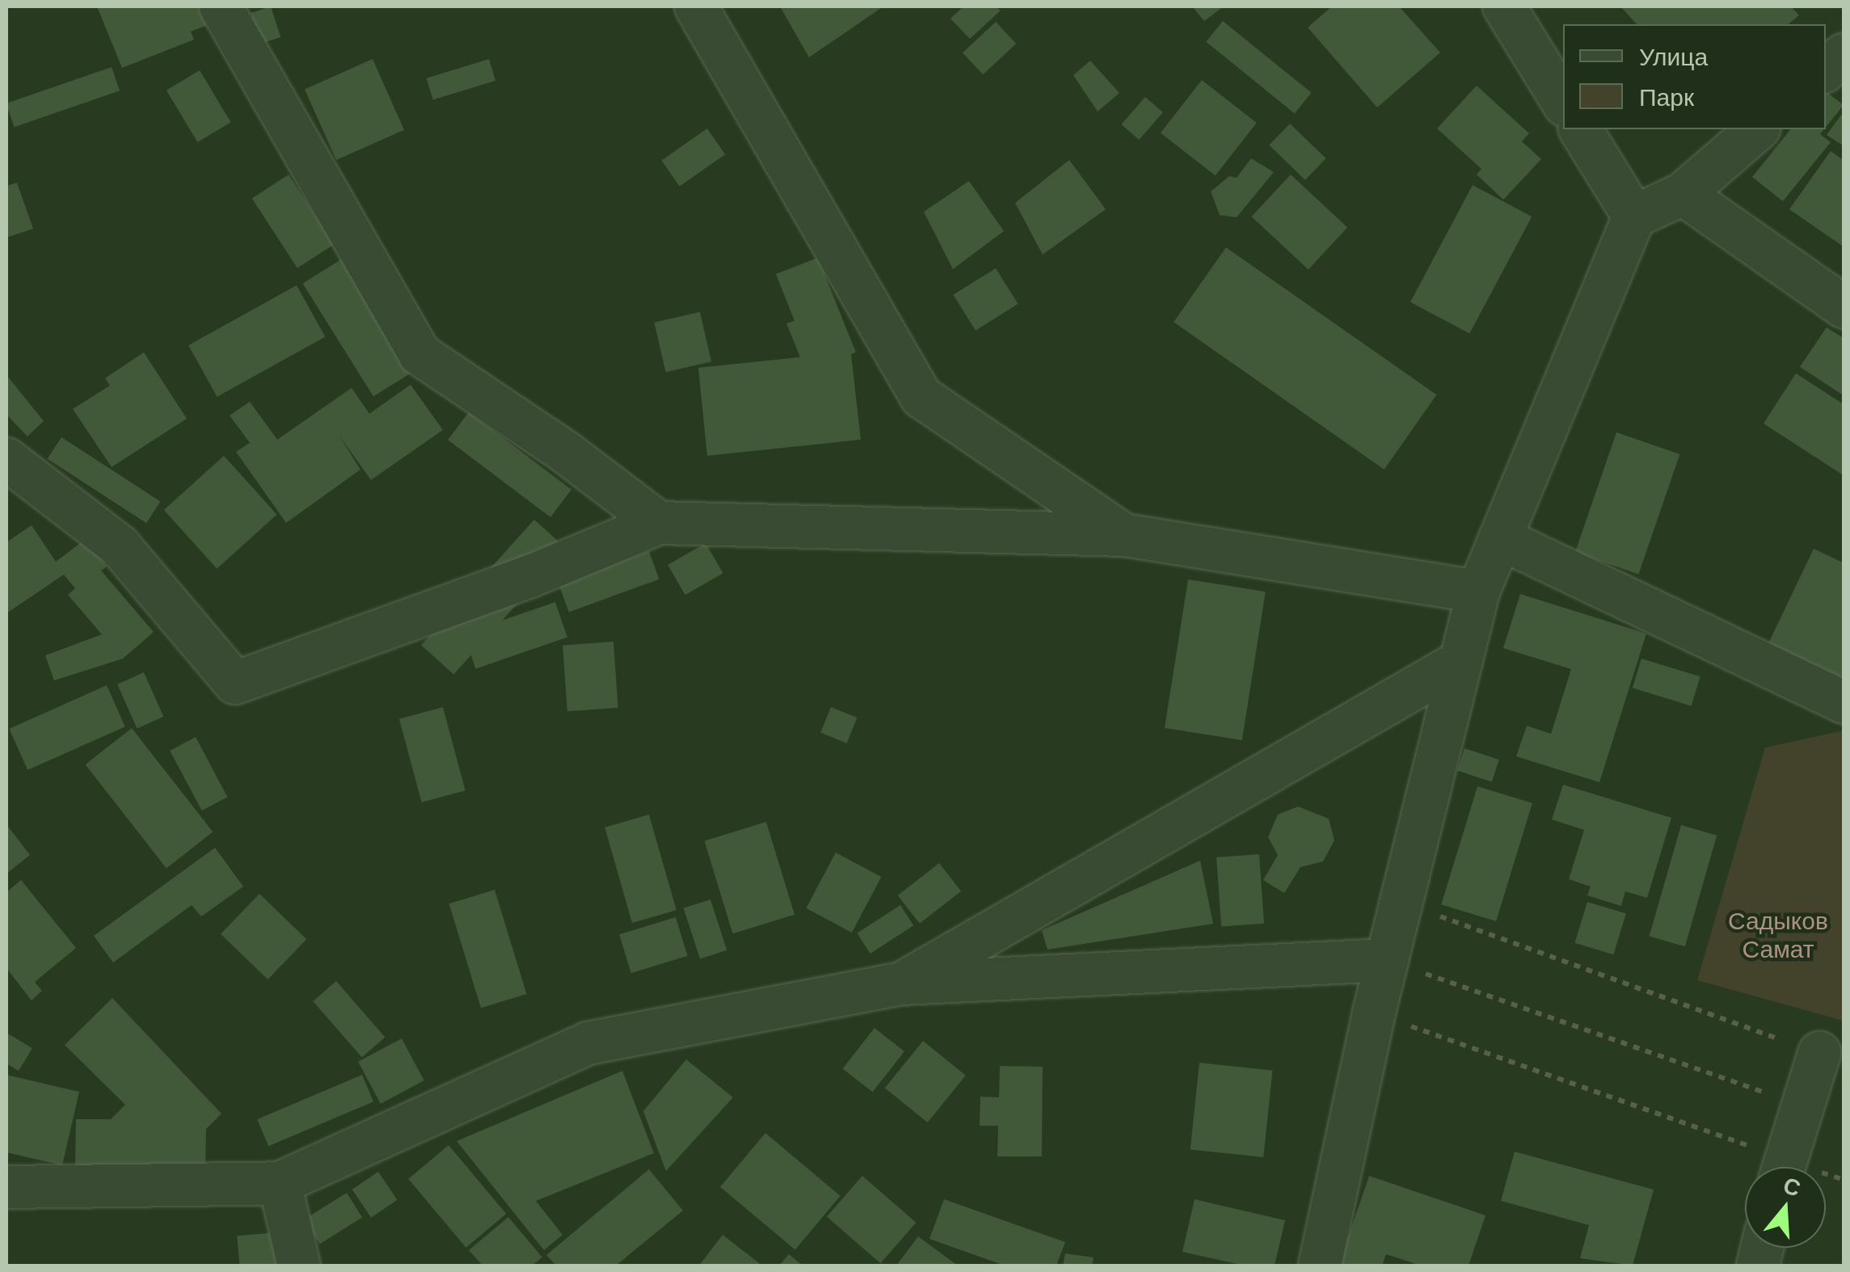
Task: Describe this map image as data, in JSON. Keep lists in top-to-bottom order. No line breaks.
{"parks":["Садыков Самат"],"legend":["Улица","Парк"],"north":"top"}
